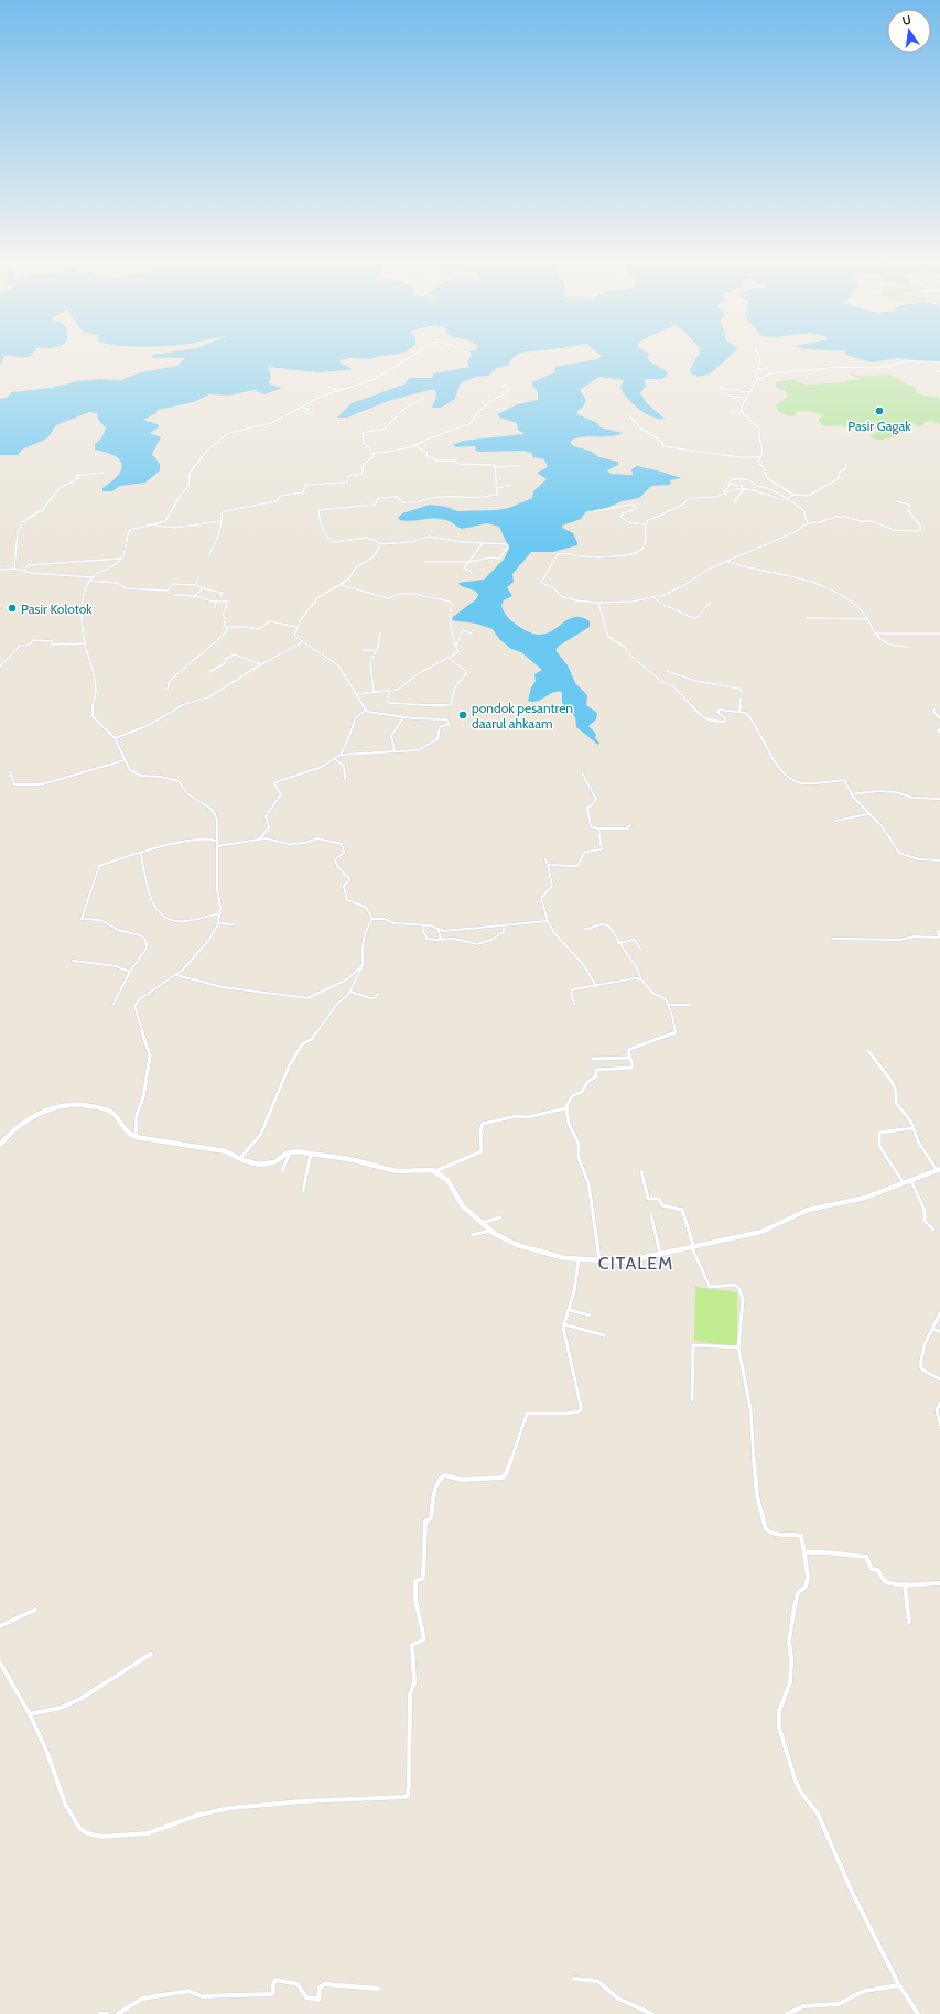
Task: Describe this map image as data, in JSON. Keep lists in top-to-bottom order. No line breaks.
{"districts":["CITALEM"],"places":["Pasir Gagak","Pasir Kolotok","pondok pesantren daarul ahkaam"],"north":"top"}
